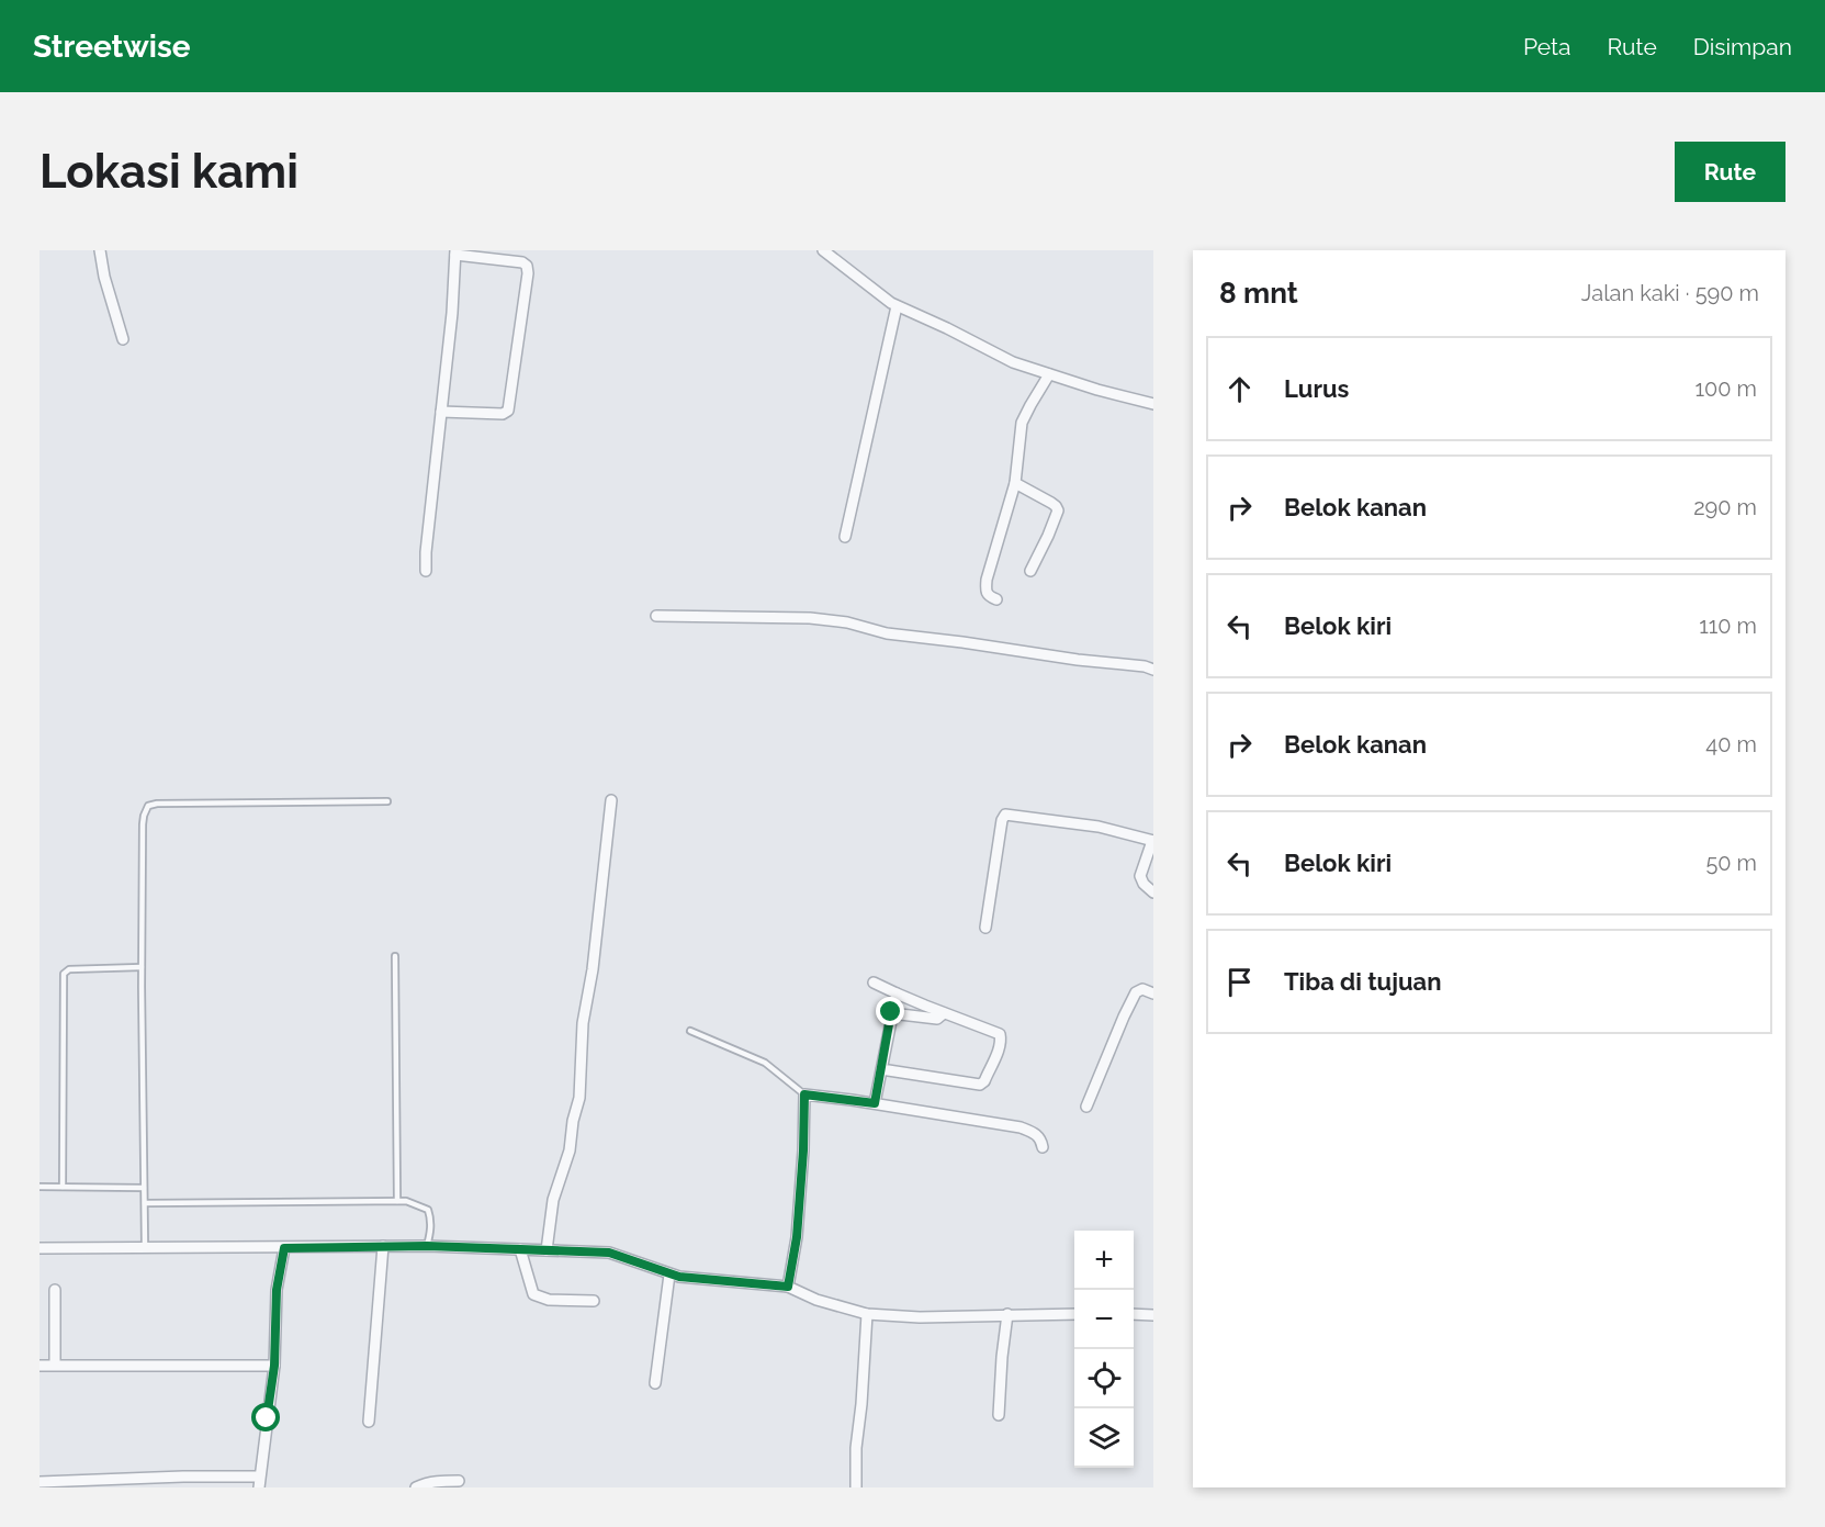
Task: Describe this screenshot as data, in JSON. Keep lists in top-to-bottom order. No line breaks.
{"page":{"header":"Streetwise","nav":["Peta","Rute","Disimpan"],"buttons":"Rute","title":"Lokasi kami","heading":["8 mnt","Jalan kaki · 590 m"],"list":[["Lurus","100 m"],["Belok kanan","290 m"],["Belok kiri","110 m"],["Belok kanan","40 m"],["Belok kiri","50 m"],"Tiba di tujuan"],"map_buttons":["+","−"]}}
